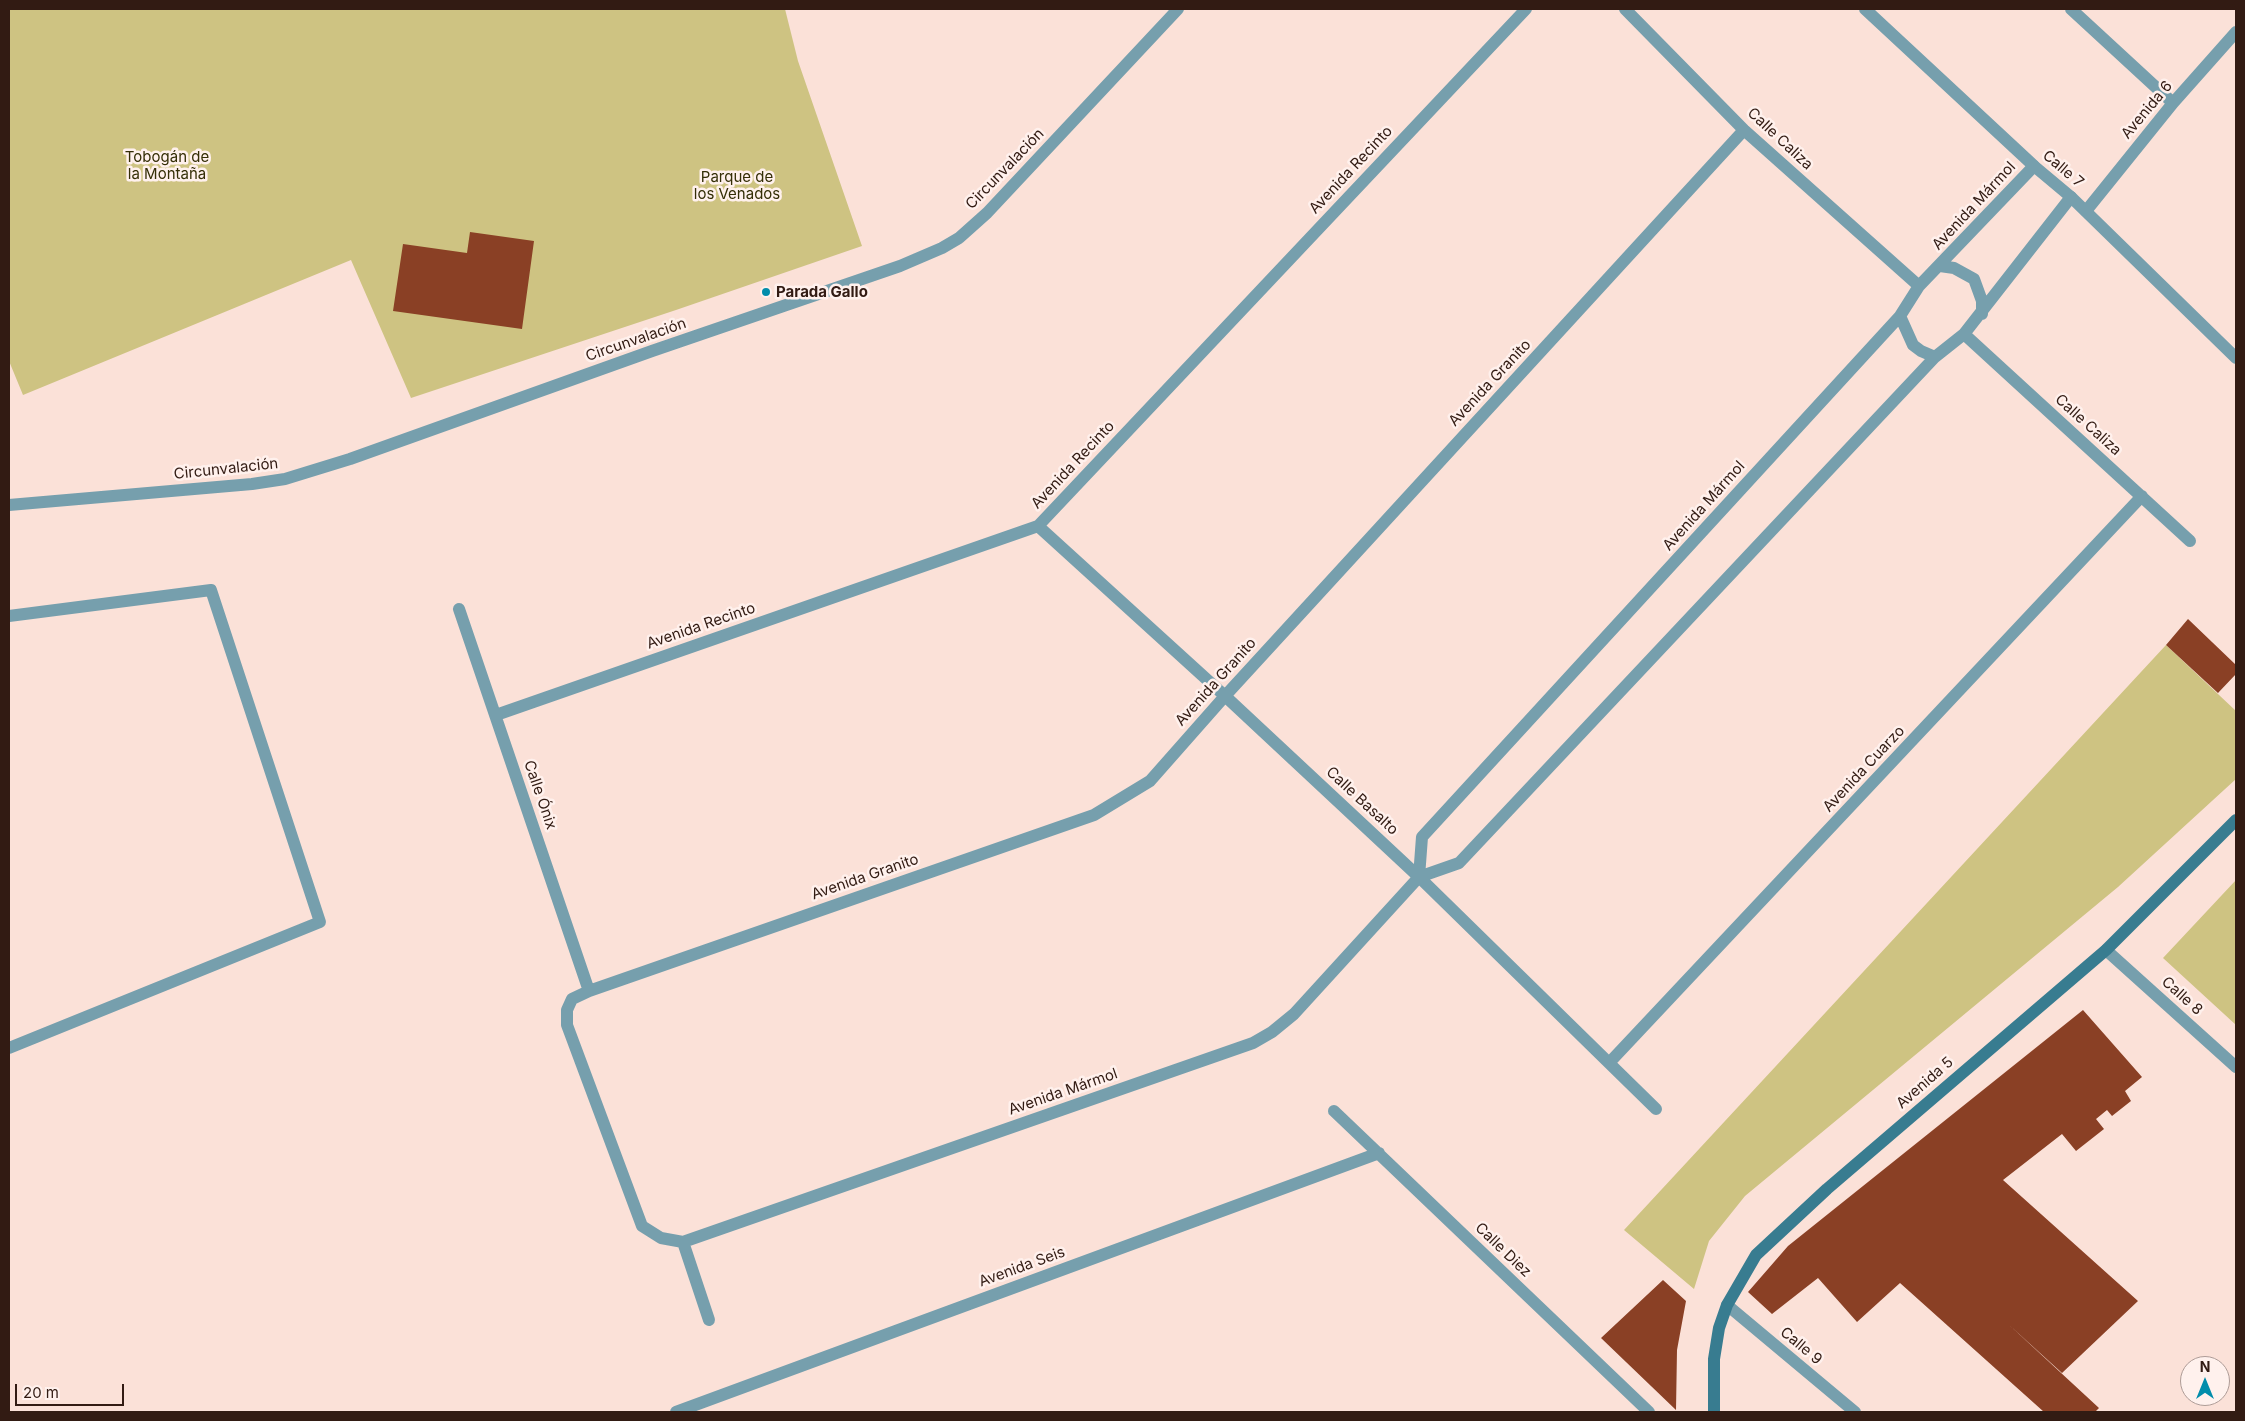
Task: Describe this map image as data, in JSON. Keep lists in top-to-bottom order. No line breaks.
{"streets":{"main road":["Avenida 5"],"street":["Avenida 6","Calle Caliza","Circunvalación","Calle 7","Avenida Recinto","Avenida Mármol","Avenida Granito","Avenida Cuarzo","Calle Ónix","Calle Basalto","Calle 8","Calle Diez","Avenida Seis","Calle 9"]},"crossings":[["Avenida 6","Calle 7"],["Calle Caliza","Avenida Mármol"],["Calle Caliza","Avenida Granito"],["Calle Caliza","Avenida Cuarzo"],["Calle 7","Avenida Mármol"],["Avenida Recinto","Calle Ónix"],["Avenida Recinto","Calle Basalto"],["Avenida Mármol","Avenida Granito"],["Avenida Mármol","Calle Basalto"],["Avenida Granito","Calle Ónix"],["Avenida Granito","Calle Basalto"],["Avenida Cuarzo","Calle Basalto"],["Calle 8","Avenida 5"],["Avenida 5","Calle 9"],["Calle Diez","Avenida Seis"]],"parks":["Tobogán de la Montaña","Parque de los Venados"],"places":["Parada Gallo"],"scale_bar":"20 m","north":"top"}
